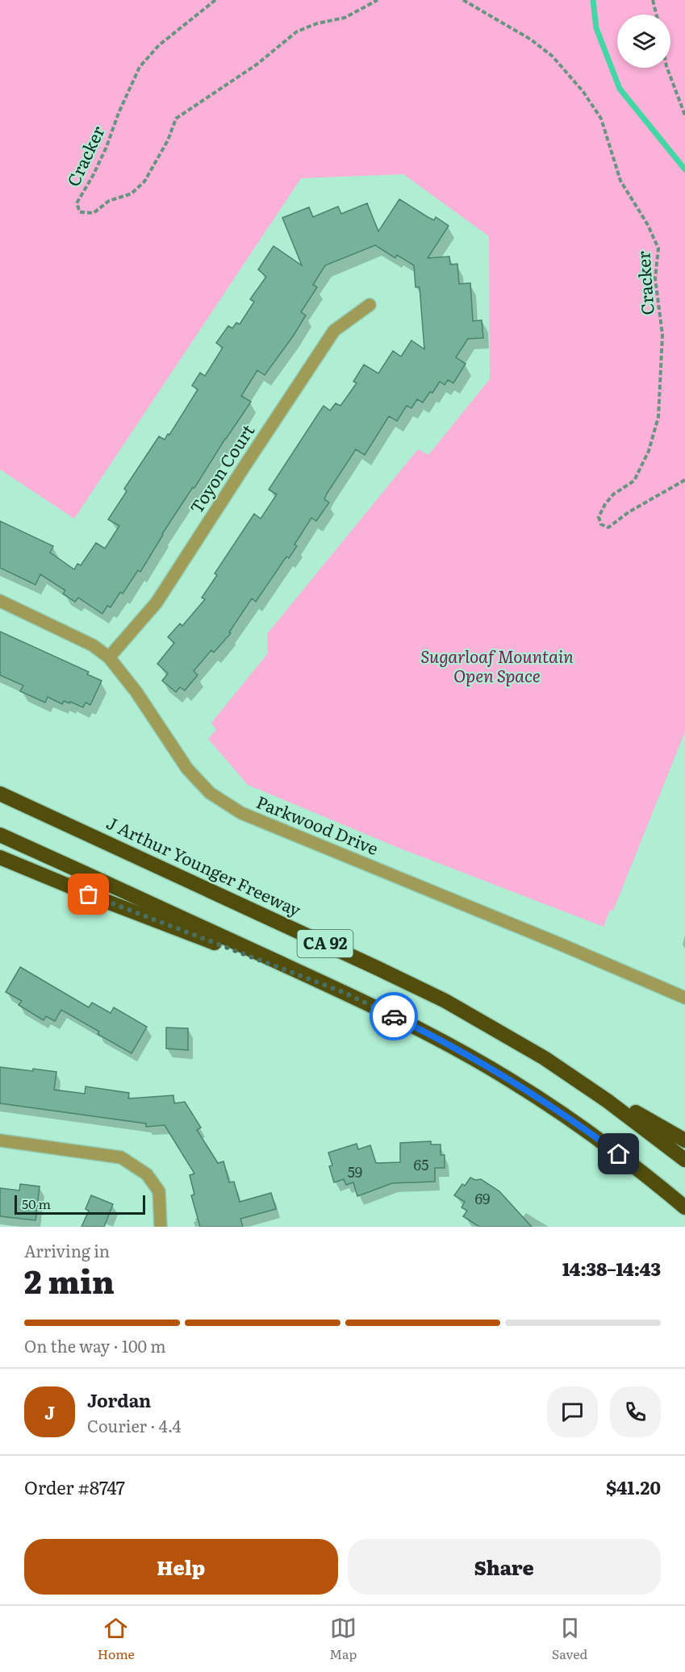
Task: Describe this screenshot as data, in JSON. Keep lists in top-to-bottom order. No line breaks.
{"streets":{"highway":["J Arthur Younger Freeway","CA 92"],"street":["Toyon Court","Parkwood Drive"],"path":["Cracker"]},"crossings":[["Toyon Court","Parkwood Drive"]],"parks":["Sugarloaf Mountain Open Space"],"house_numbers":["65","59","69"],"scale_bar":"50 m","page":{"scale":"50 m","heading":["2 min","Arriving in","14:38–14:43"],"panel":["Jordan","Courier · 4.4","Order #8747","$41.20"],"bar":"On the way · 100 m","round":"J","buttons":["Help","Share"],"tabs":["Home","Map","Saved"]}}
